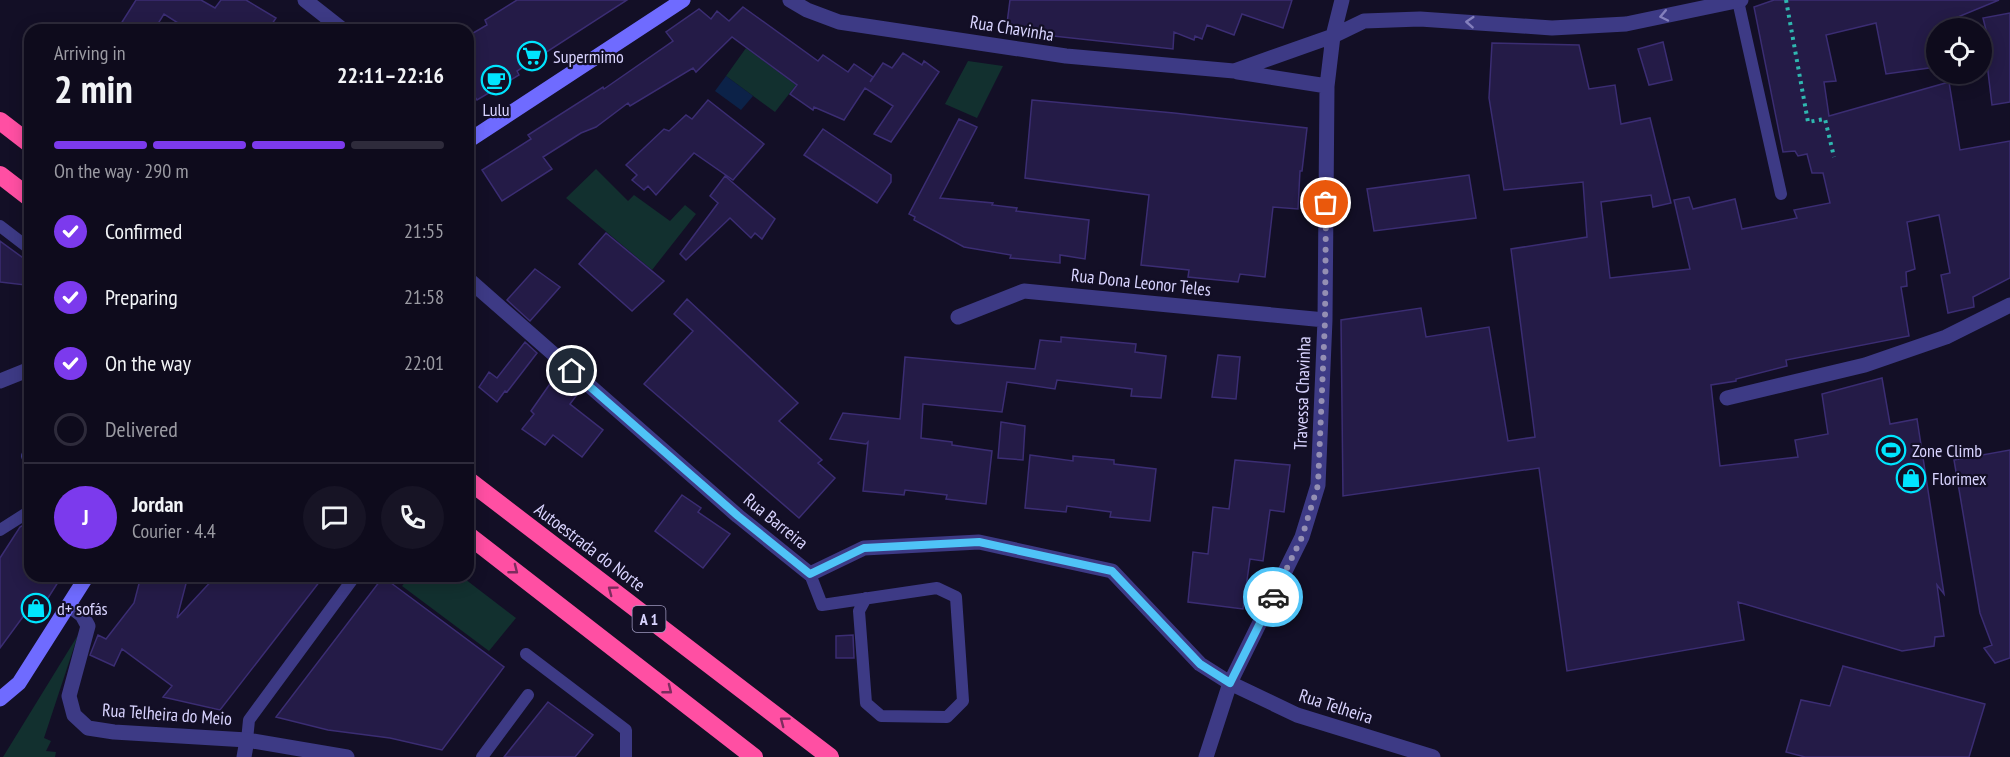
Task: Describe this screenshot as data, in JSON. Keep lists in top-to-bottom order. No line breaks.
{"streets":{"highway":["Autoestrada do Norte","A 1"],"street":["Rua Chavinha","Rua Dona Leonor Teles","Travessa Chavinha","Rua Barreira","Rua Telheira","Rua Telheira do Meio"]},"crossings":[["Rua Chavinha","Travessa Chavinha"],["Rua Dona Leonor Teles","Travessa Chavinha"],["Travessa Chavinha","Rua Barreira"],["Travessa Chavinha","Rua Telheira"],["Rua Barreira","Rua Telheira"]],"one_way":["Rua Chavinha"],"places":{"supermarket":["Supermimo"],"cafe":["Lulu"],"sports":["Zone Climb"],"shop":["Florimex","d+ sofás"]},"page":{"heading":["2 min","Arriving in","22:11–22:16"],"panel":["Jordan","Courier · 4.4"],"bar":"On the way · 290 m","list":[["Confirmed","21:55"],["Preparing","21:58"],["On the way","22:01"],"Delivered"],"round":"J"}}
